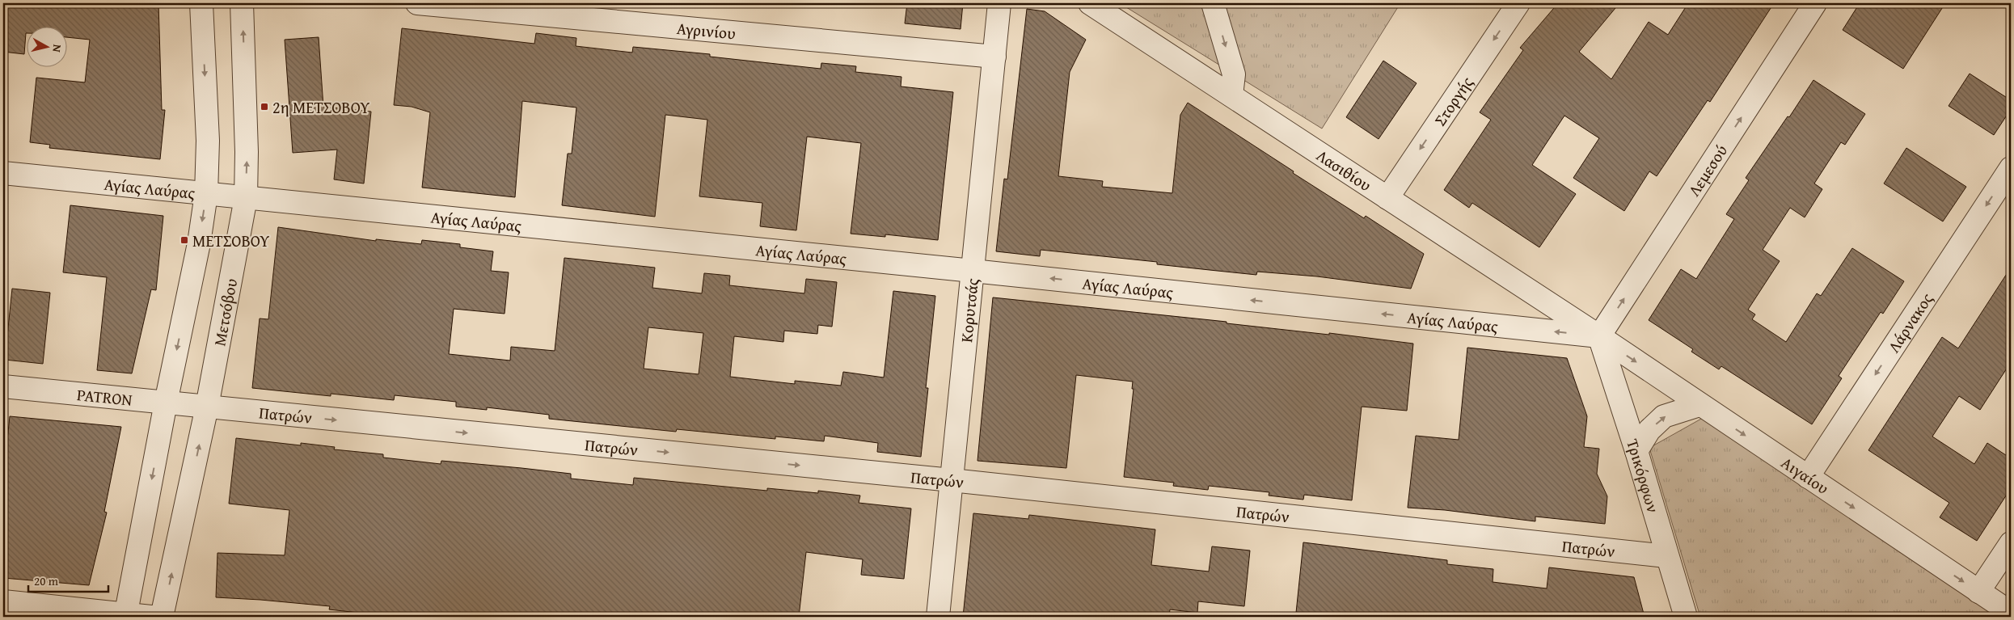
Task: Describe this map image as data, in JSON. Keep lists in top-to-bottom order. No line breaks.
{"streets":{"street":["Αγρινίου","Στοργής","Λασιθίου","Λεμεσού","Αγίας Λαύρας","Κορυτσάς","Μετσόβου","Λάρνακος","PATRON","Πατρών","Αιγαίου","Τρικόρφων"]},"crossings":[["Αγρινίου","Κορυτσάς"],["Στοργής","Λασιθίου"],["Λασιθίου","Λεμεσού"],["Λασιθίου","Αγίας Λαύρας"],["Λασιθίου","Αιγαίου"],["Λασιθίου","Τρικόρφων"],["Λεμεσού","Αγίας Λαύρας"],["Λεμεσού","Αιγαίου"],["Λεμεσού","Τρικόρφων"],["Αγίας Λαύρας","Κορυτσάς"],["Αγίας Λαύρας","Μετσόβου"],["Αγίας Λαύρας","Αιγαίου"],["Αγίας Λαύρας","Τρικόρφων"],["Κορυτσάς","Πατρών"],["Μετσόβου","PATRON"],["Μετσόβου","Πατρών"],["Λάρνακος","Αιγαίου"],["PATRON","Πατρών"],["Πατρών","Τρικόρφων"],["Αιγαίου","Τρικόρφων"]],"one_way":["Στοργής","Λεμεσού","Αγίας Λαύρας","Λάρνακος","Πατρών","Αιγαίου"],"places":{"transit":["2η ΜΕΤΣΟΒΟΥ","ΜΕΤΣΟΒΟΥ"]},"scale_bar":"20 m","north":"right"}
